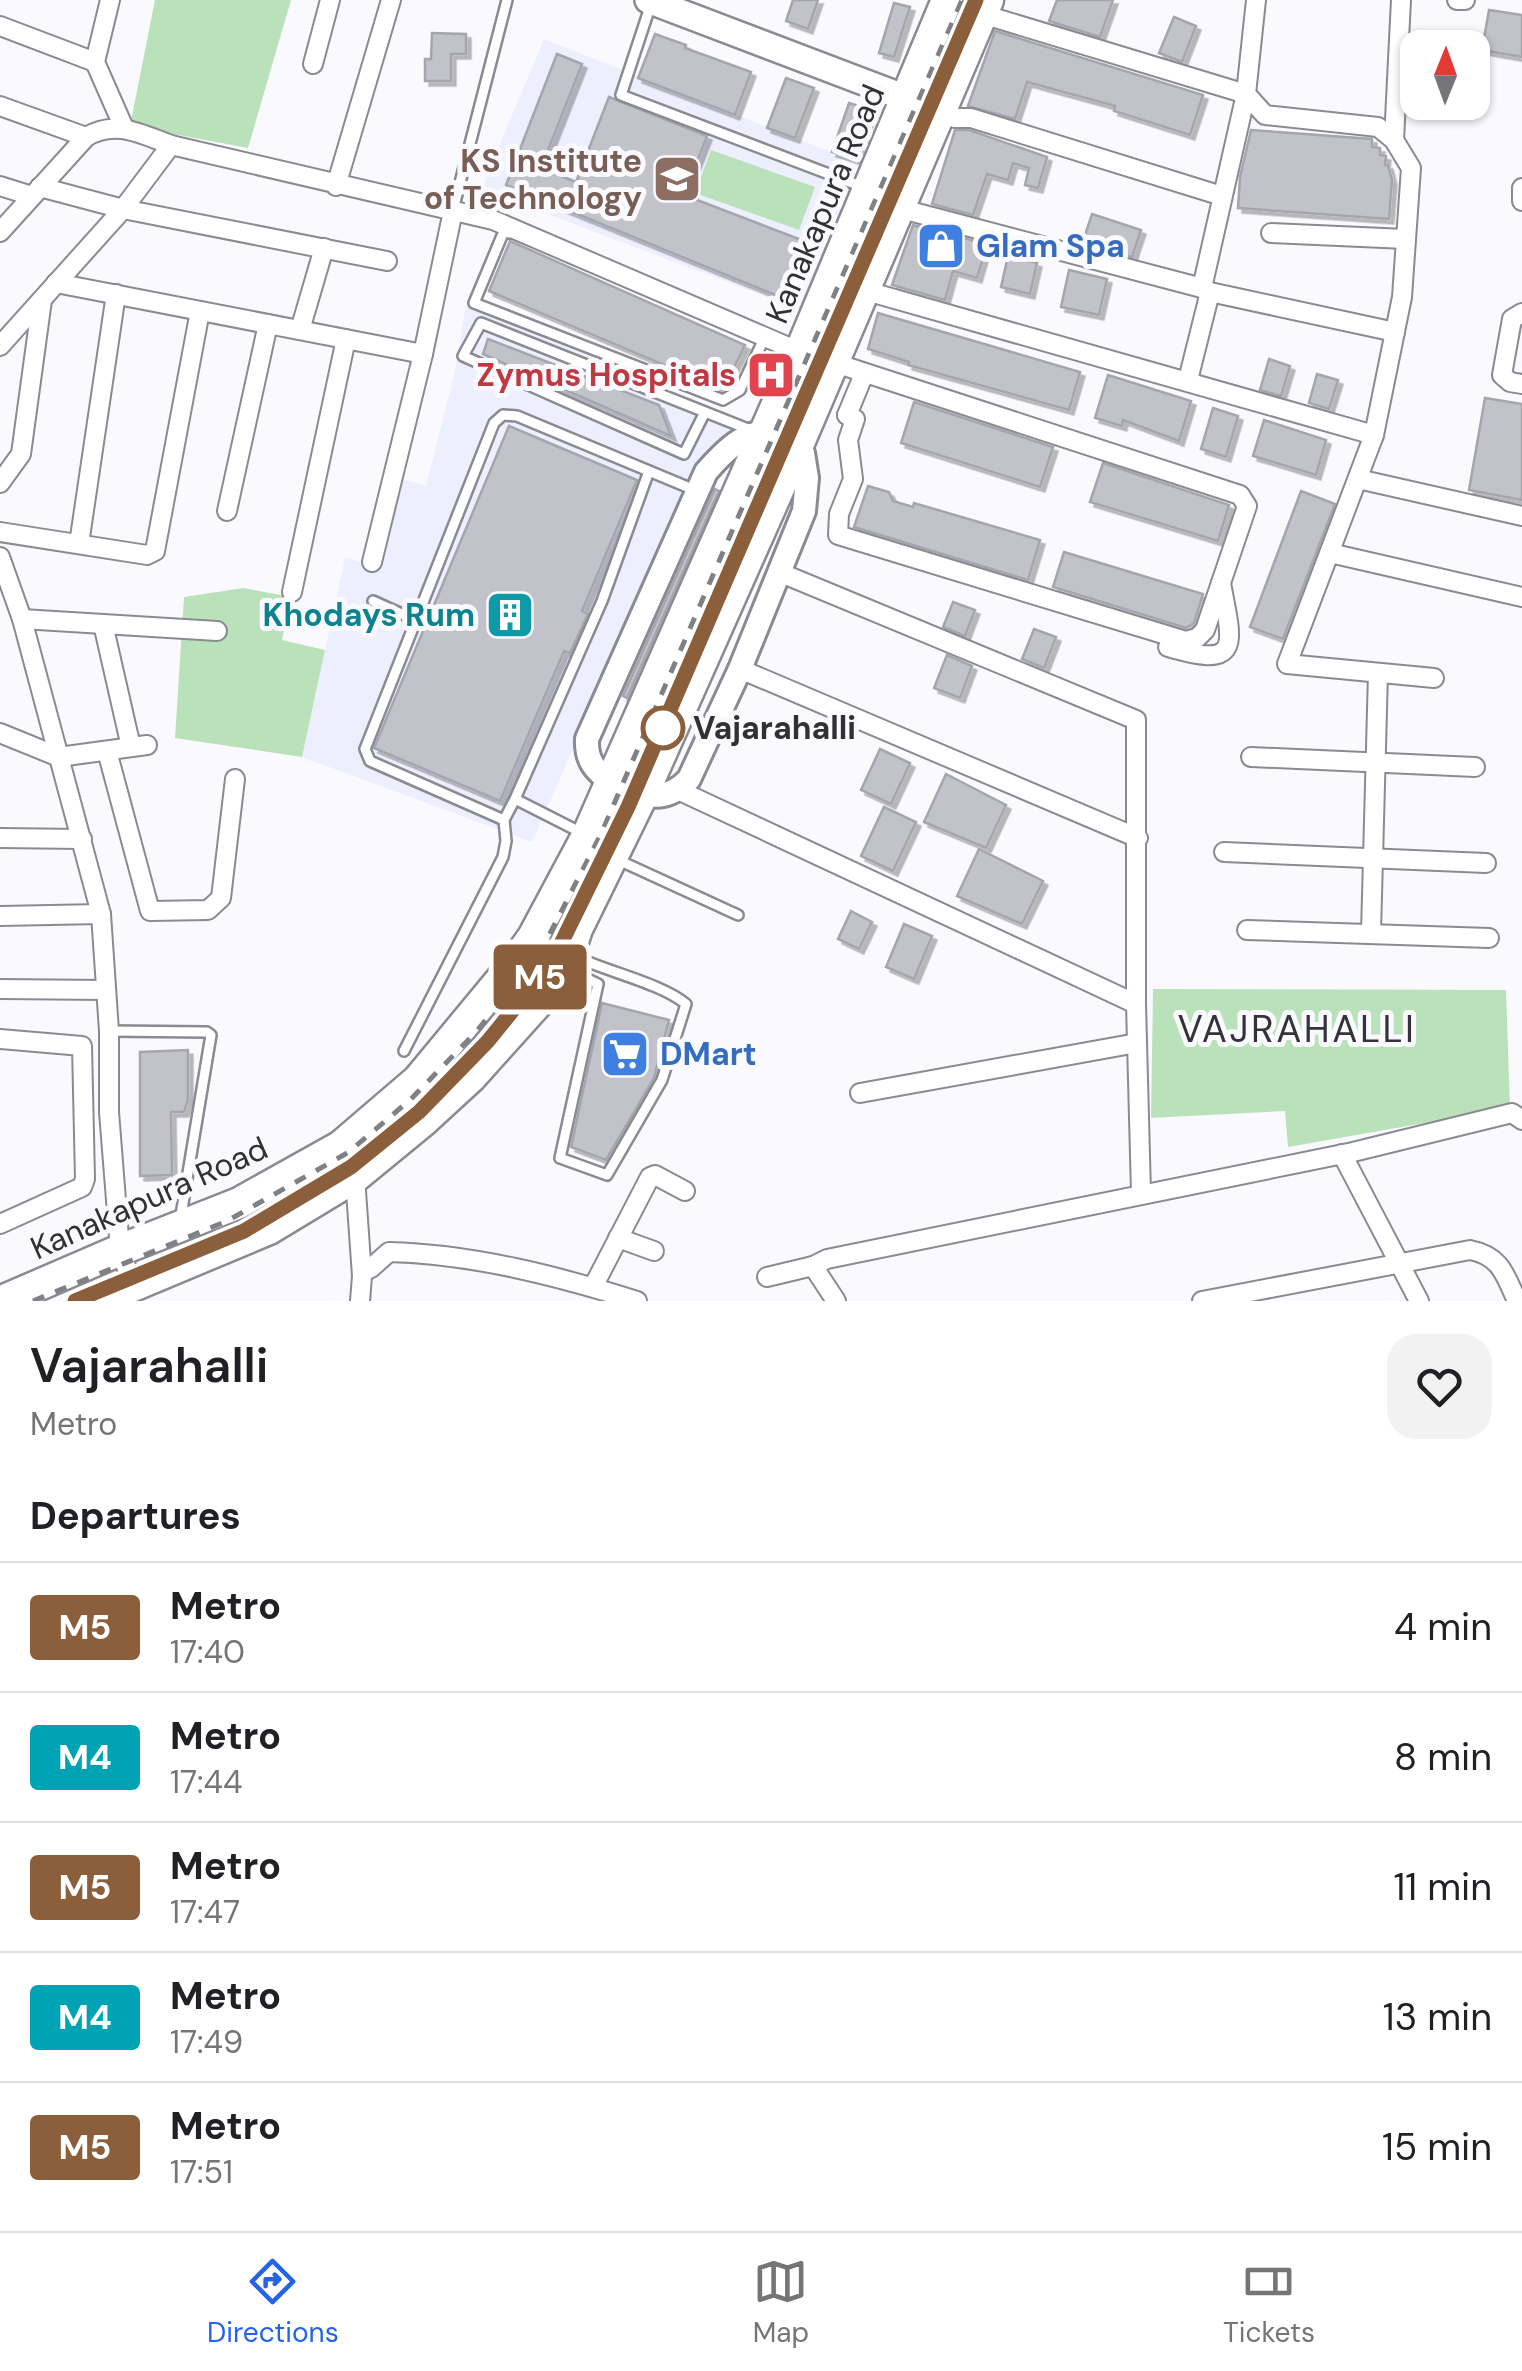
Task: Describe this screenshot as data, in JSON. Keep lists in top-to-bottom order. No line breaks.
{"streets":{"highway":["Kanakapura Road"]},"districts":["VAJRAHALLI"],"places":{"school or university":["KS Institute of Technology"],"shop":["Glam Spa"],"hospital":["Zymus Hospitals"],"building":["Khodays Rum"],"other":["Vajarahalli"],"supermarket":["DMart"]},"lines":["metro line M5"],"north":"top","page":{"on_map":"M5","heading":[["Vajarahalli","Metro"],"Departures"],"list":[{"mark":"M5","name":"Metro","note":"17:40","value":"4 min"},{"mark":"M4","name":"Metro","note":"17:44","value":"8 min"},{"mark":"M5","name":"Metro","note":"17:47","value":"11 min"},{"mark":"M4","name":"Metro","note":"17:49","value":"13 min"},{"mark":"M5","name":"Metro","note":"17:51","value":"15 min"}],"tabs":["Directions","Map","Tickets"]}}
